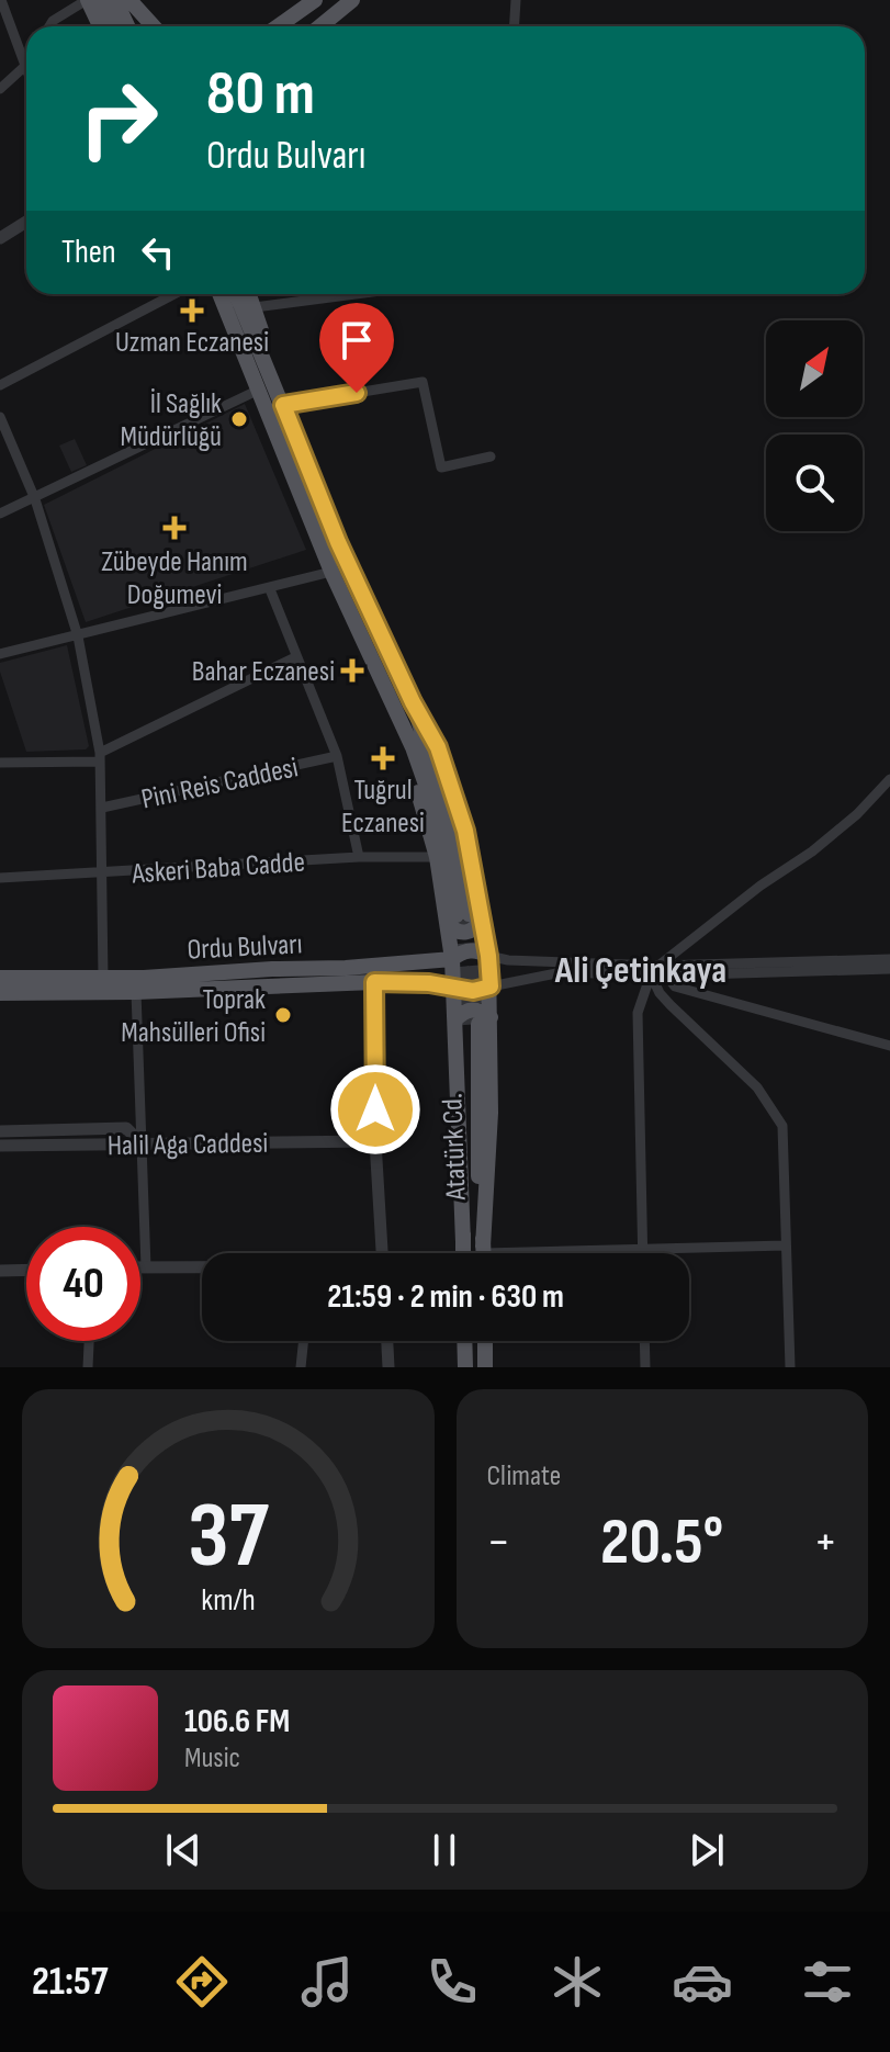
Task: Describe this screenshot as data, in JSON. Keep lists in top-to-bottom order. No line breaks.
{"streets":{"main road":["Ordu Bulvarı","Atatürk Cd."],"street":["Pini Reis Caddesi","Askeri Baba Cadde","Halil Aga Caddesi"]},"districts":["Ali Çetinkaya"],"places":{"health":["Uzman Eczanesi","Zübeyde Hanım Doğumevi","Bahar Eczanesi","Tuğrul Eczanesi"],"other":["İl Sağlık Müdürlüğü","Toprak Mahsülleri Ofisi"]},"north":"top right","page":{"turn":["80 m","Ordu Bulvarı"],"then":"Then","limit":"40","trip":"21:59 · 2 min · 630 m","tile":"Climate","heat":["−","20.5°","+"],"song":["106.6 FM","Music"],"tabs":"21:57","gauge":["37","km/h"]}}
